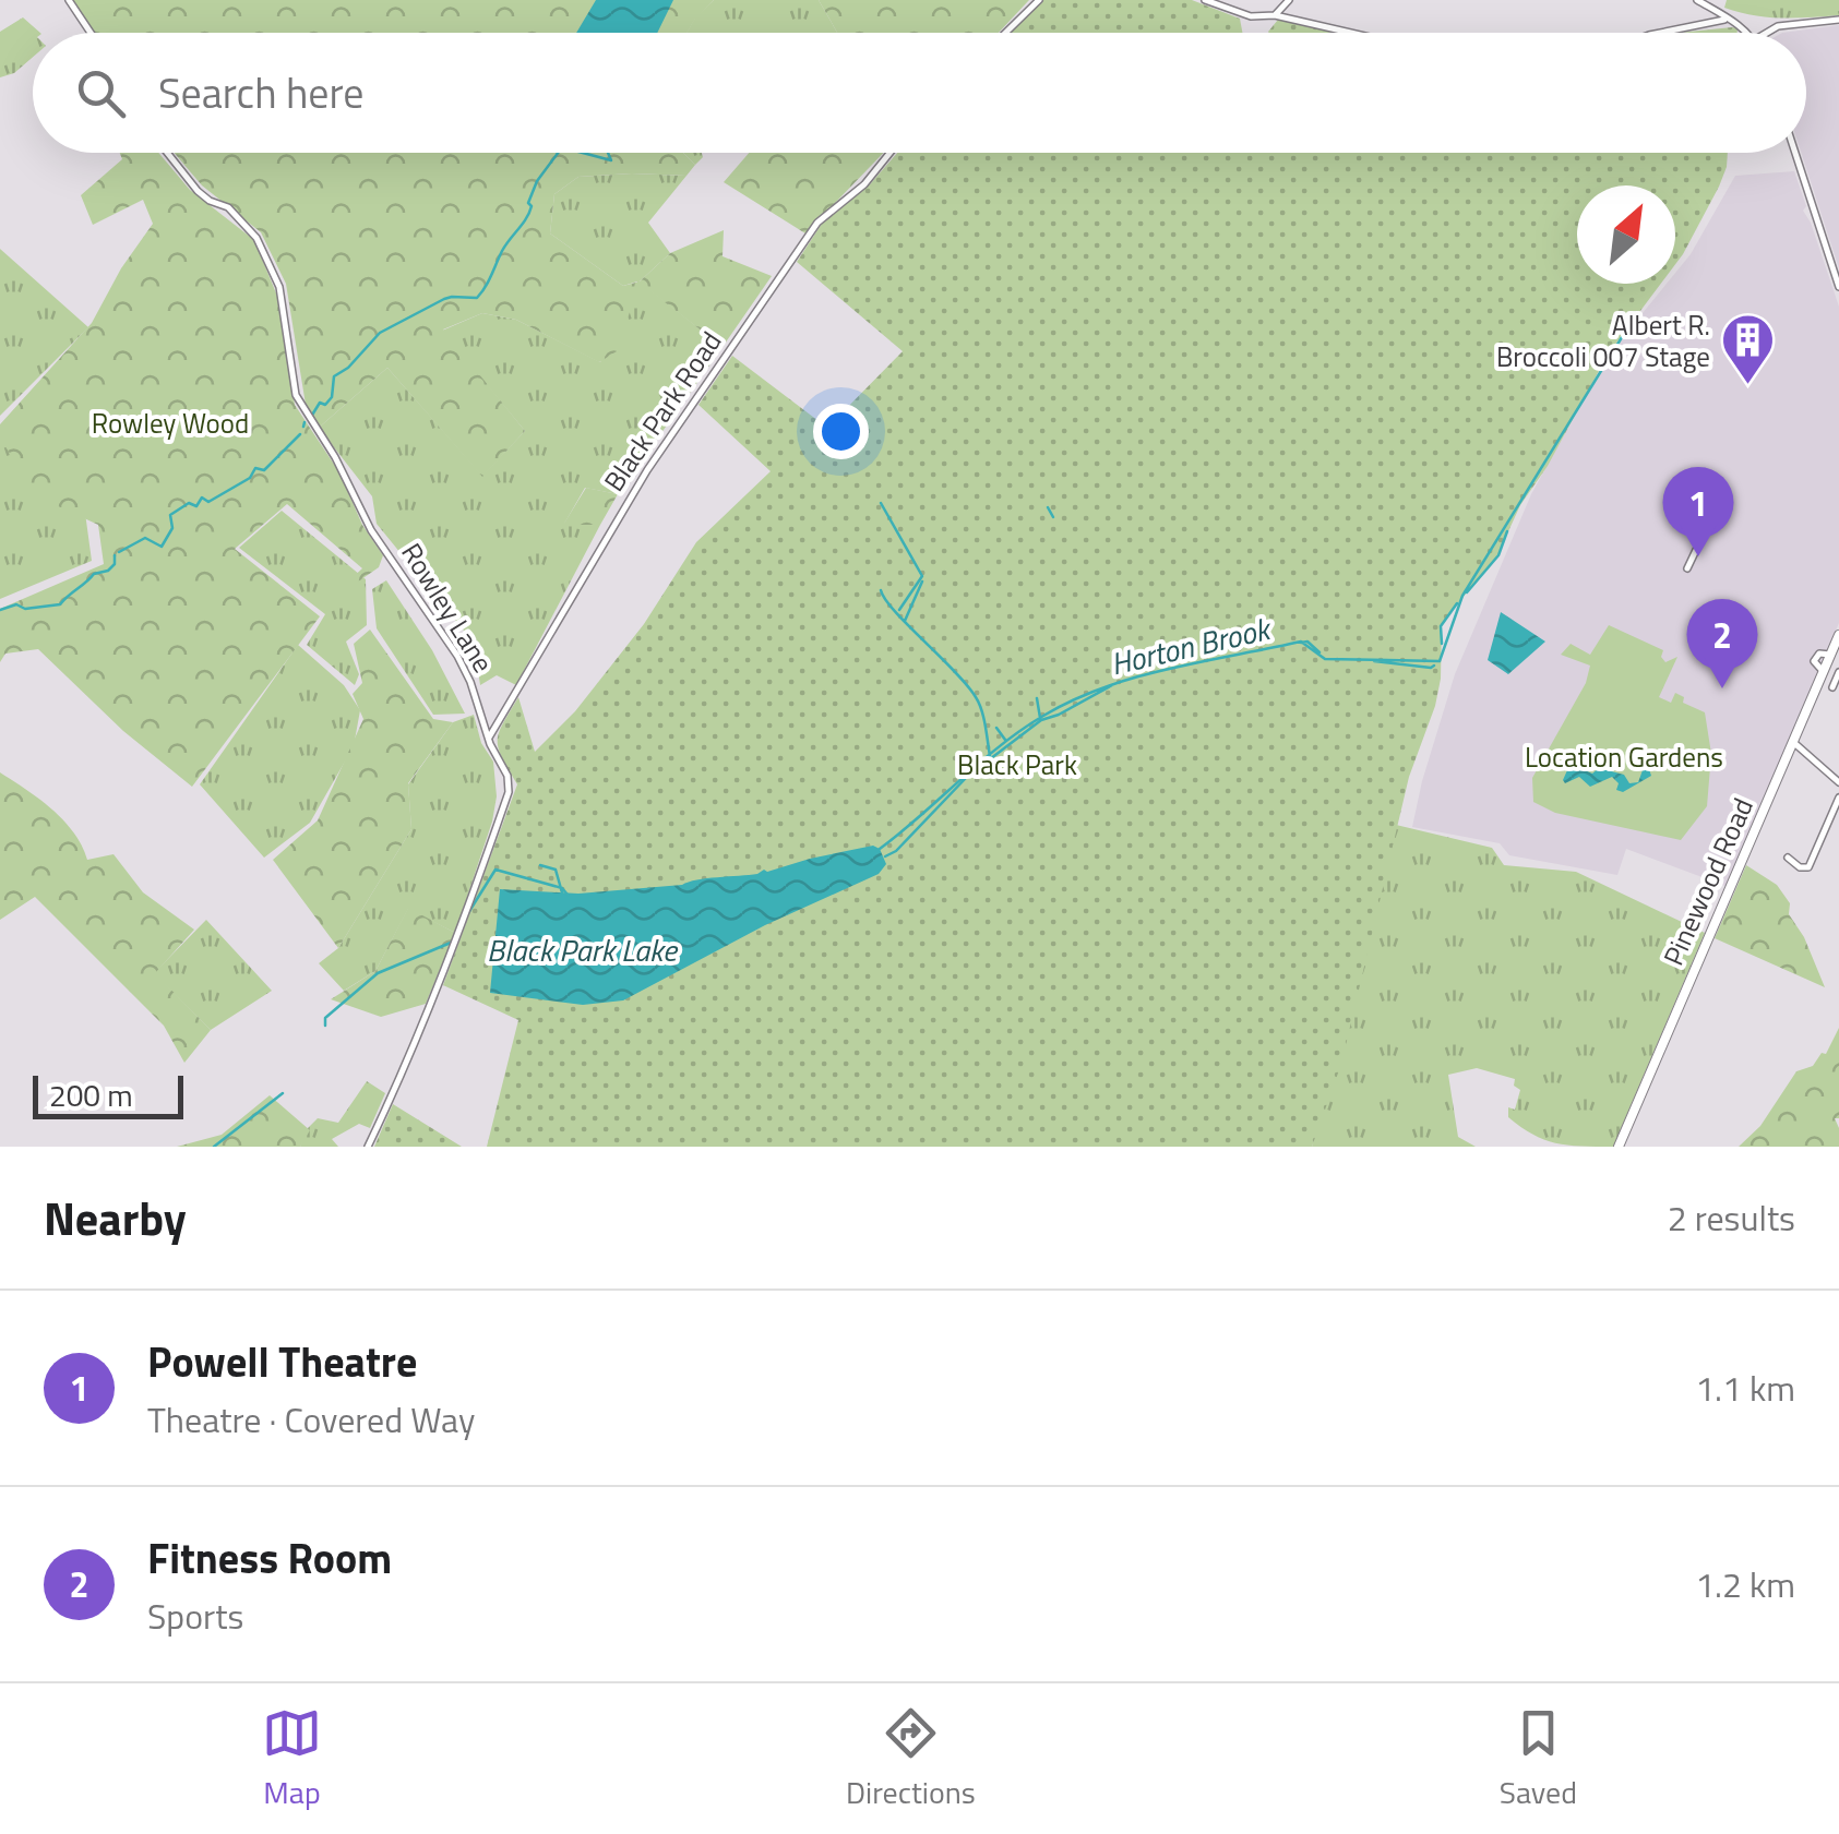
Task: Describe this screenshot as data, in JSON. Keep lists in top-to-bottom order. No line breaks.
{"streets":{"street":["Black Park Road","Rowley Lane","Pinewood Road"]},"crossings":[["Black Park Road","Rowley Lane"]],"water":["Horton Brook","Black Park Lake"],"parks":["Rowley Wood","Location Gardens","Black Park"],"places":{"building":["Albert R. Broccoli 007 Stage"]},"scale_bar":"200 m","north":"top right","page":{"search":"Search here","pins":["1","2"],"scale":"200 m","heading":["Nearby","2 results"],"list":[{"mark":"1","name":"Powell Theatre","note":"Theatre · Covered Way","value":"1.1 km"},{"mark":"2","name":"Fitness Room","note":"Sports","value":"1.2 km"}],"nav":["Map","Directions","Saved"]}}
